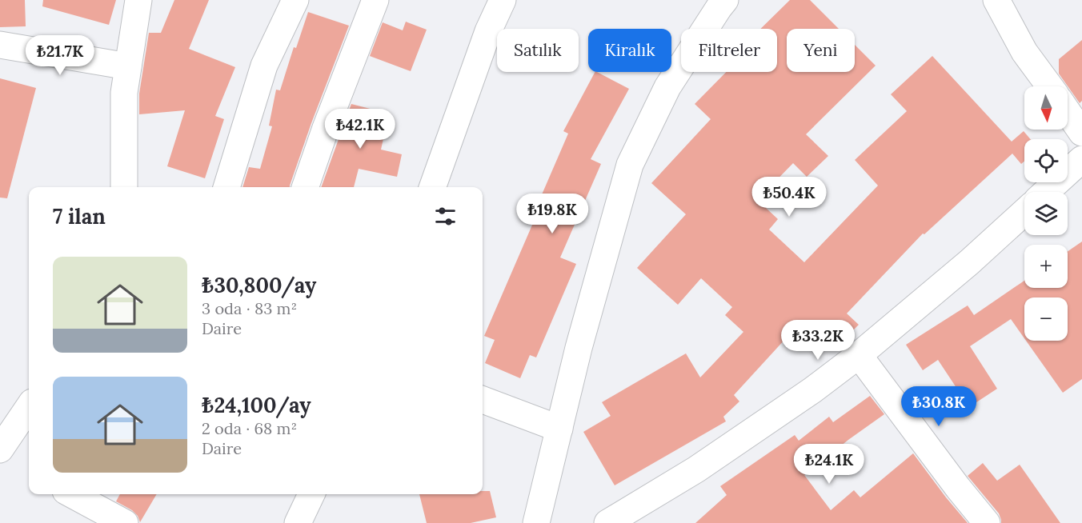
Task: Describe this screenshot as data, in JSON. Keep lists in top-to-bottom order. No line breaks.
{"north":"bottom","page":{"chip":["Satılık","Kiralık","Filtreler","Yeni"],"price":["₺21.7K","₺42.1K","₺50.4K","₺19.8K","₺33.2K","₺30.8K","₺24.1K"],"map_buttons":["+","−"],"heading":"7 ilan","list":[{"name":"₺30,800/ay","note":"3 oda · 83 m² · Daire"},{"name":"₺24,100/ay","note":"2 oda · 68 m² · Daire"}]}}
